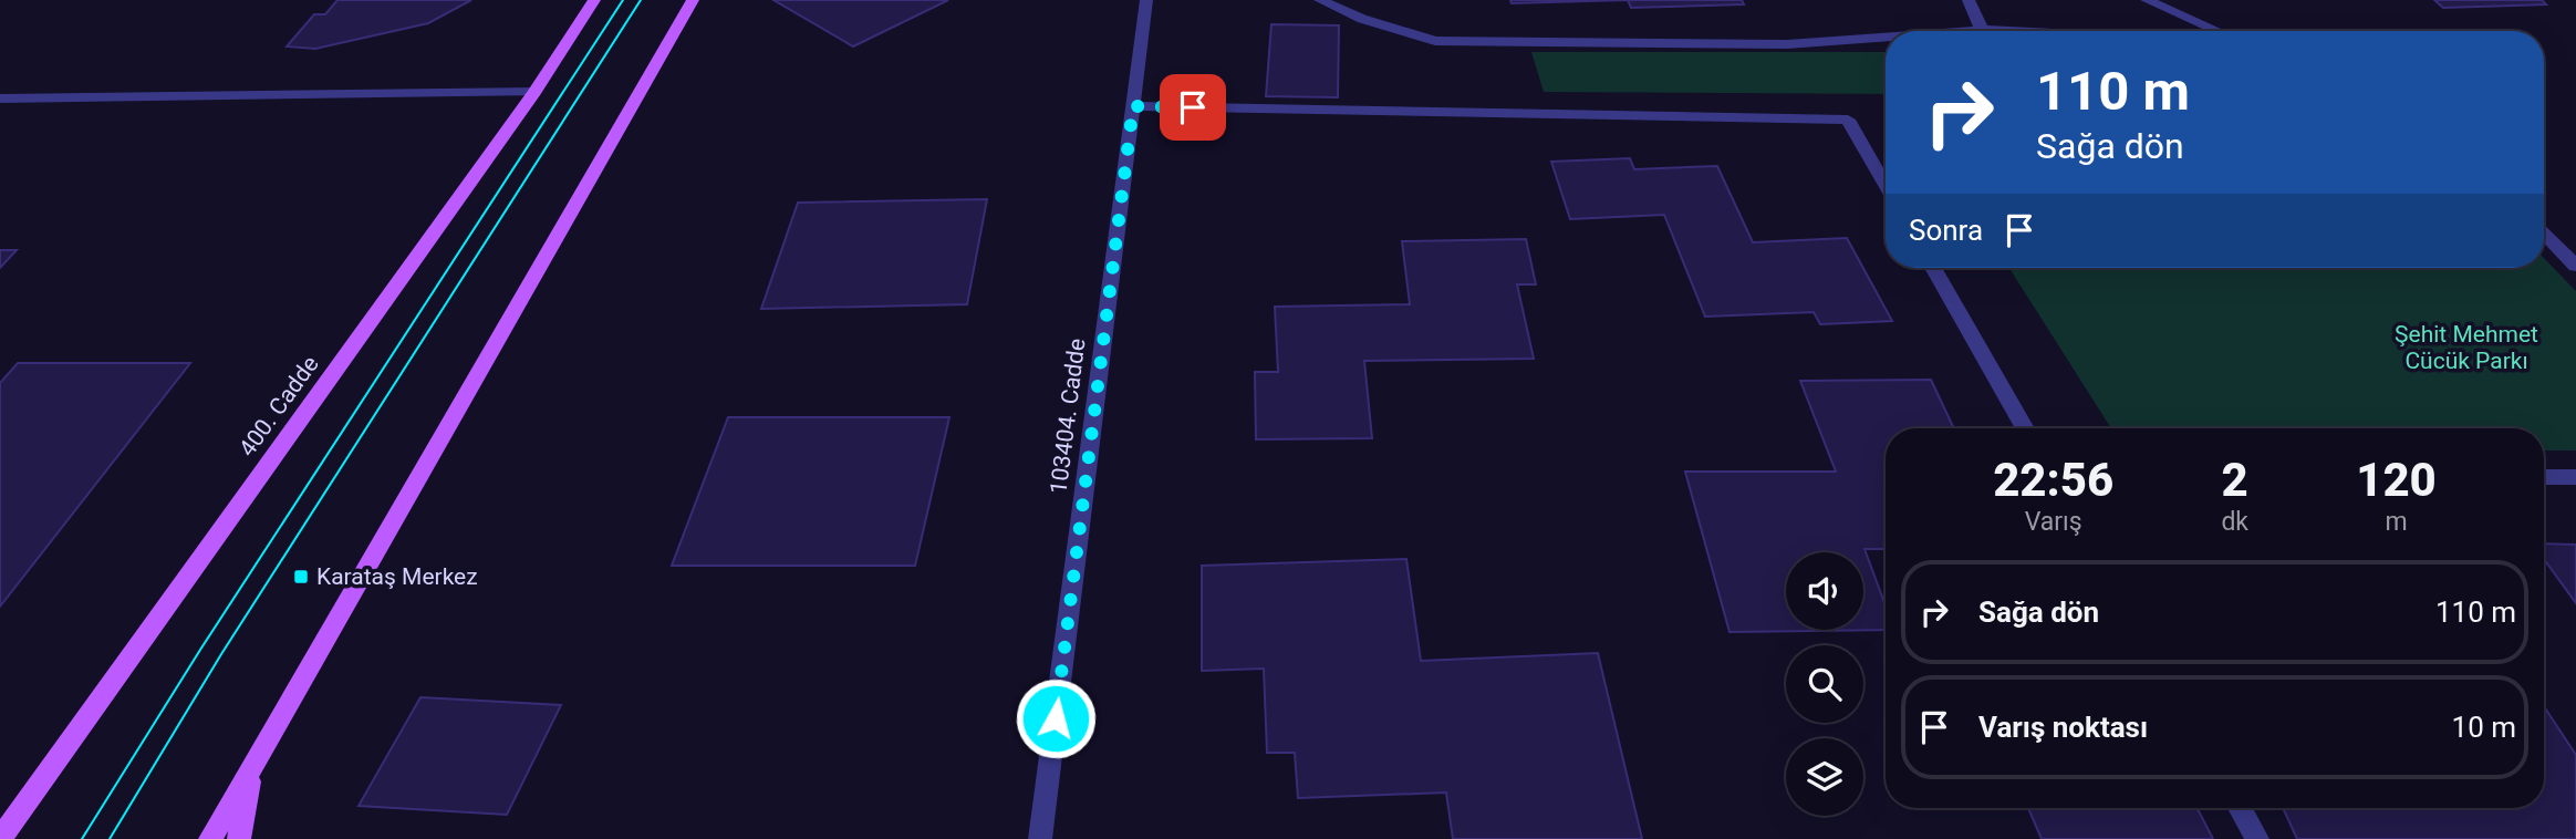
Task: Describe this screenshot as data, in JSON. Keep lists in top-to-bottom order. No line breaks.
{"streets":{"main road":["400. Cadde"],"street":["103404. Cadde"]},"parks":["Şehit Mehmet Cücük Parkı"],"places":{"transit":["Karataş Merkez"]},"page":{"turn":["110 m","Sağa dön"],"then":"Sonra","eta":["22:56","Varış","2","dk","120","m"],"list":[{"name":"Sağa dön","value":"110 m"},{"name":"Varış noktası","value":"10 m"}]}}
